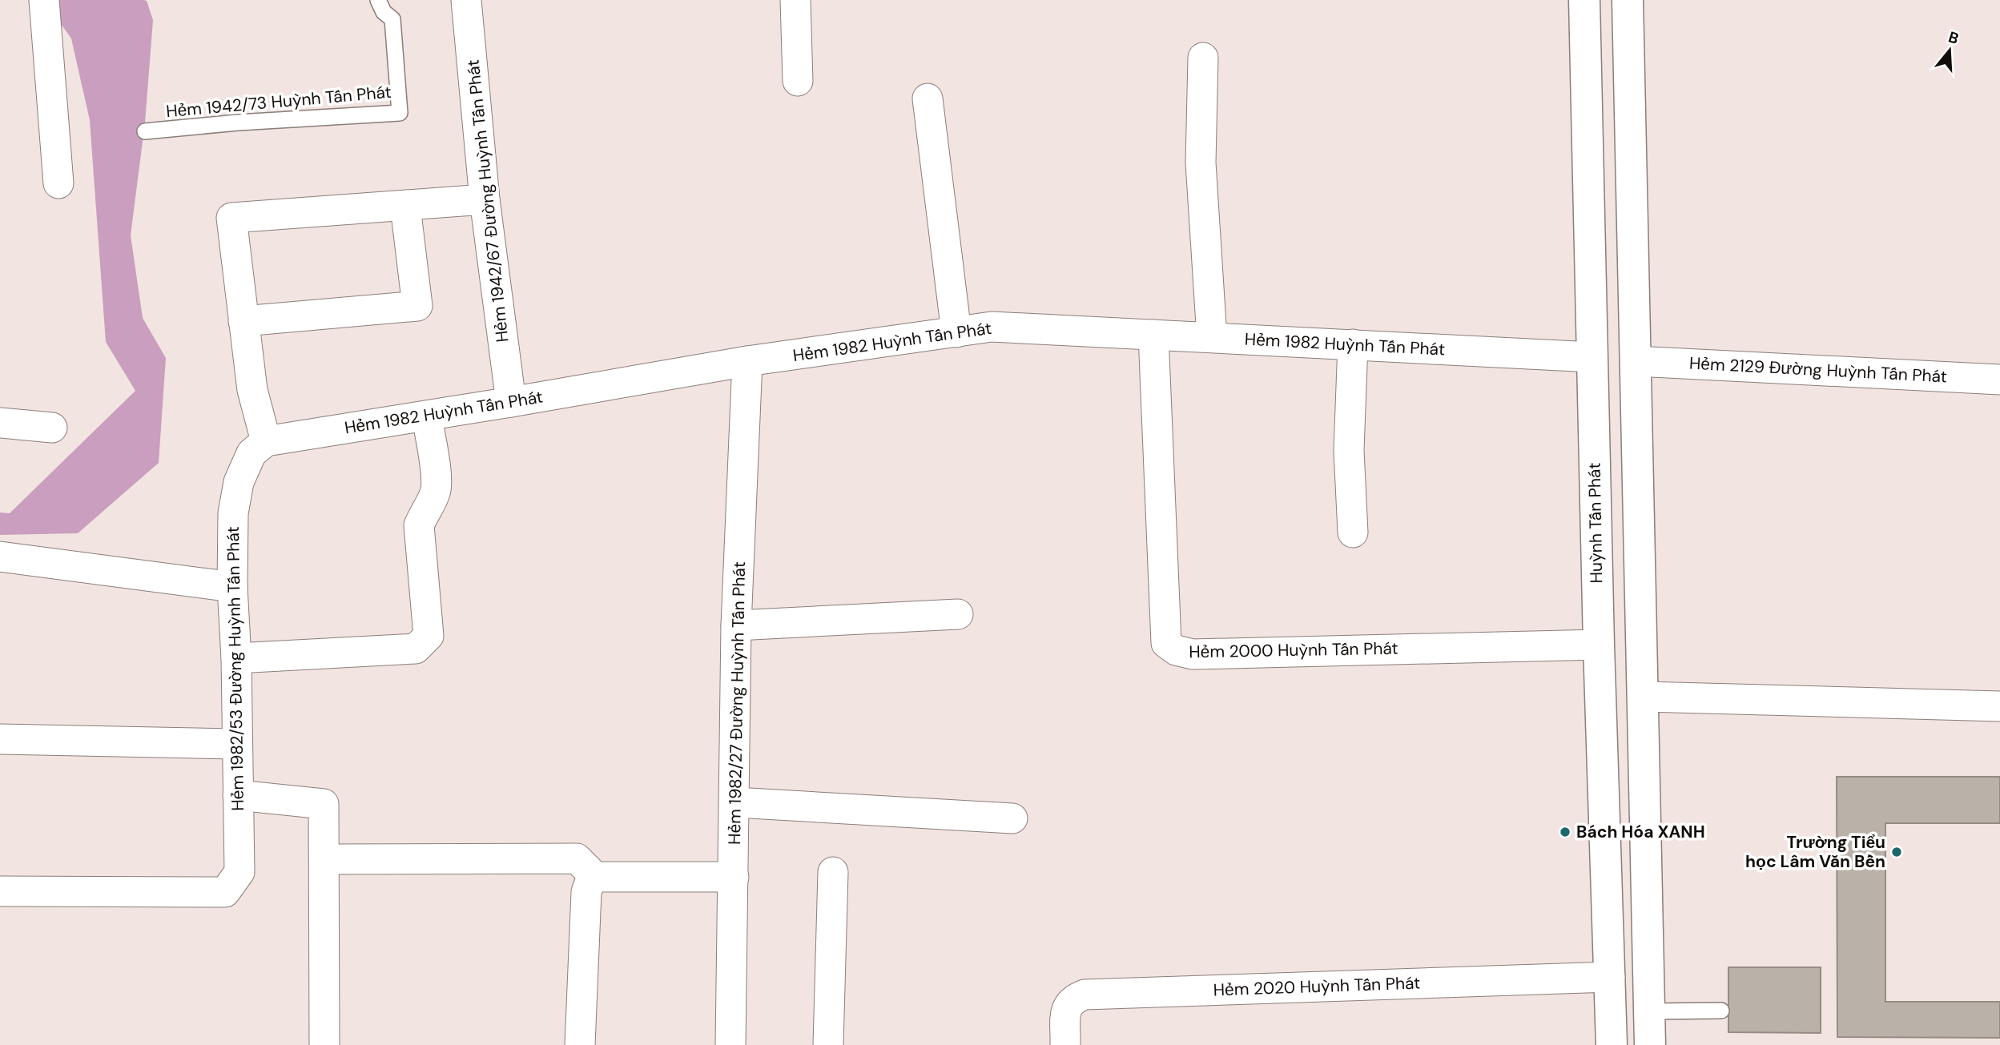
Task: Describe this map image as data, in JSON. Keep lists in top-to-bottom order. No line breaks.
{"streets":{"main road":["Huỳnh Tấn Phát"],"street":["Hẻm 1942/67 Đường Huỳnh Tấn Phát","Hẻm 1982 Huỳnh Tấn Phát","Hẻm 2129 Đường Huỳnh Tấn Phát","Hẻm 2000 Huỳnh Tấn Phát","Hẻm 1982/53 Đường Huỳnh Tấn Phát","Hẻm 1982/27 Đường Huỳnh Tấn Phát","Hẻm 2020 Huỳnh Tấn Phát"],"lane":["Hẻm 1942/73 Huỳnh Tấn Phát"]},"crossings":[["Hẻm 1942/67 Đường Huỳnh Tấn Phát","Hẻm 1982 Huỳnh Tấn Phát"],["Hẻm 1982 Huỳnh Tấn Phát","Huỳnh Tấn Phát"],["Hẻm 1982 Huỳnh Tấn Phát","Hẻm 2000 Huỳnh Tấn Phát"],["Hẻm 1982 Huỳnh Tấn Phát","Hẻm 1982/53 Đường Huỳnh Tấn Phát"],["Hẻm 1982 Huỳnh Tấn Phát","Hẻm 1982/27 Đường Huỳnh Tấn Phát"],["Huỳnh Tấn Phát","Hẻm 2000 Huỳnh Tấn Phát"],["Huỳnh Tấn Phát","Hẻm 2020 Huỳnh Tấn Phát"]],"places":["Bách Hóa XANH","Trường Tiểu học Lâm Văn Bền"],"north":"top"}
